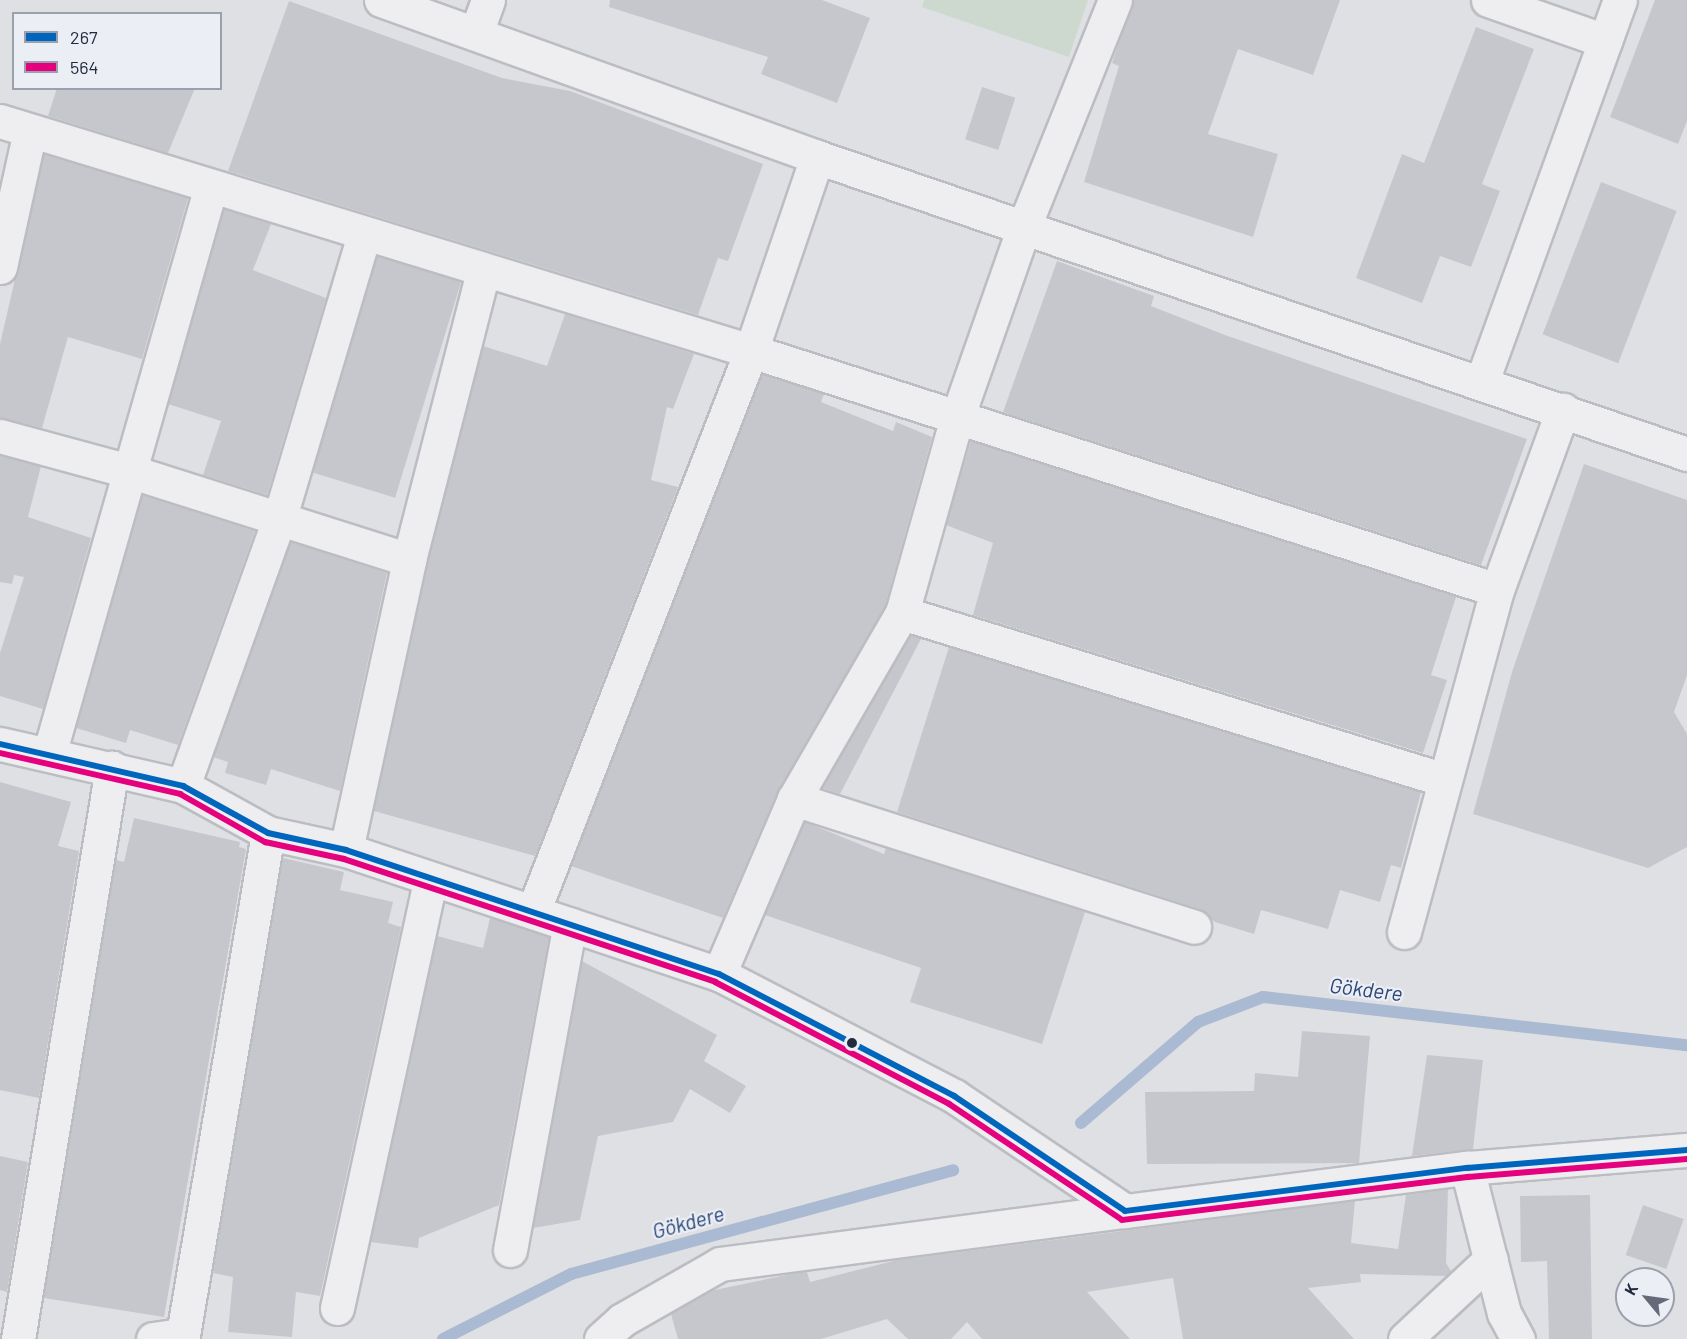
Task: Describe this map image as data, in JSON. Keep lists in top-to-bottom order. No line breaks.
{"water":["Gökdere"],"lines":["transit line 267","transit line 564"],"legend":["267","564"],"north":"top left"}
